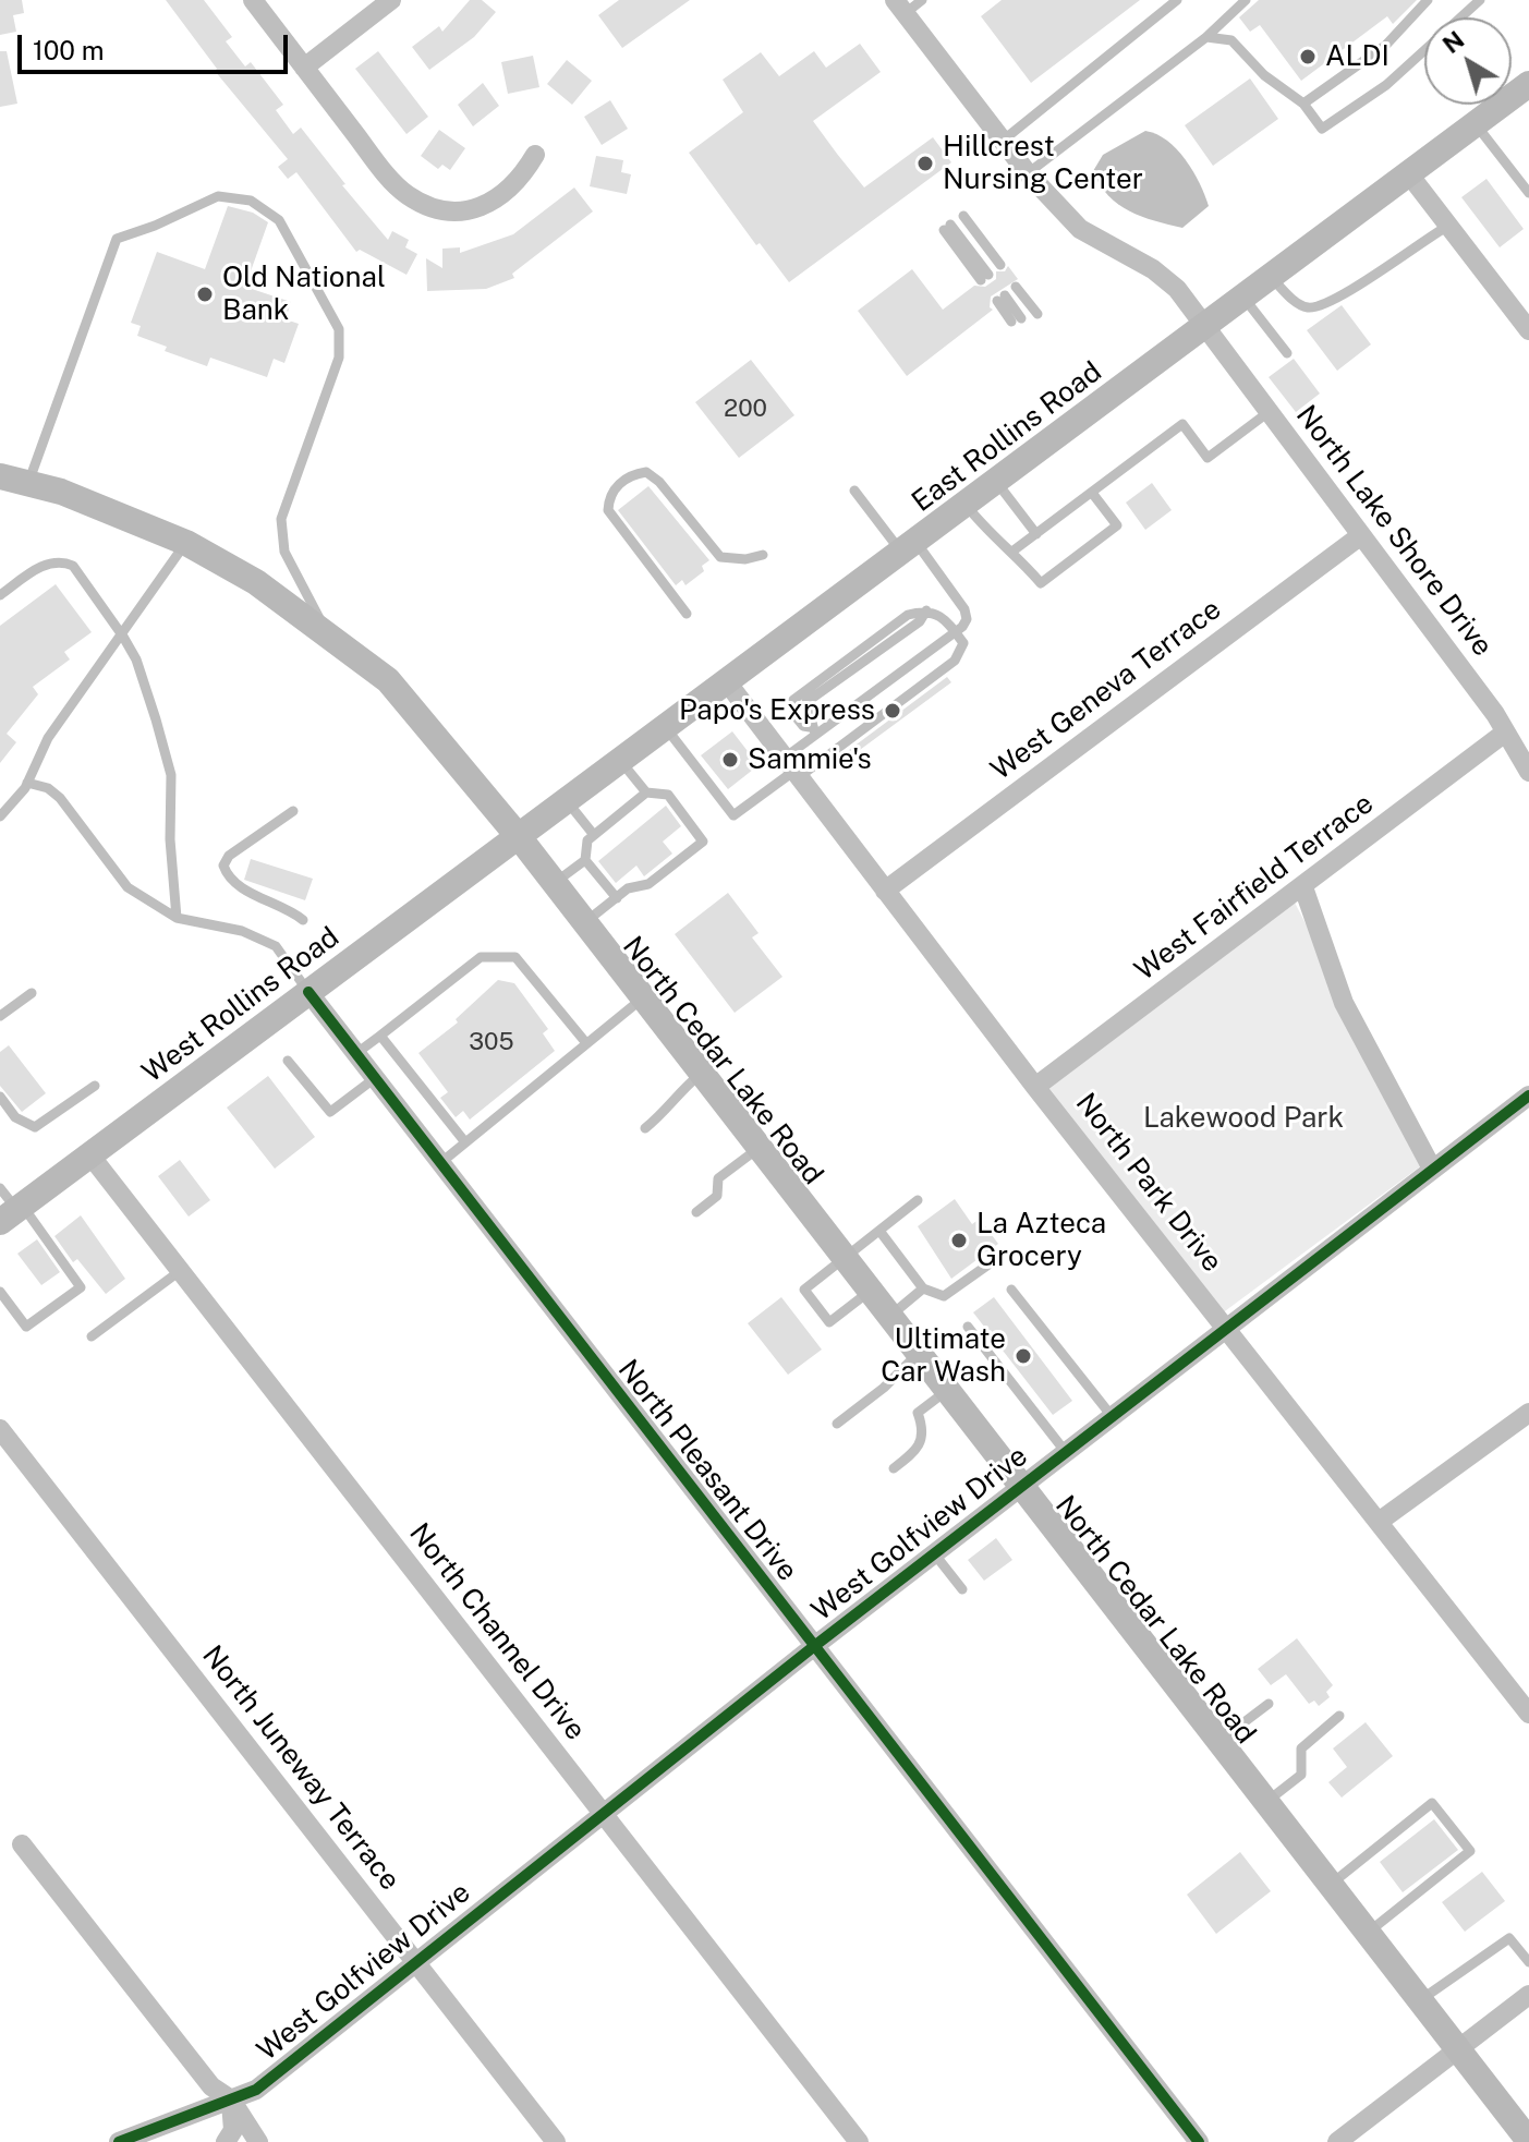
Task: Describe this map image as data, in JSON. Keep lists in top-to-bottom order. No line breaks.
{"streets":{"main road":["East Rollins Road","West Rollins Road","North Cedar Lake Road"],"street":["North Lake Shore Drive","West Geneva Terrace","West Fairfield Terrace","North Park Drive","North Pleasant Drive","West Golfview Drive","North Channel Drive","North Juneway Terrace"]},"crossings":[["East Rollins Road","North Lake Shore Drive"],["East Rollins Road","West Rollins Road"],["East Rollins Road","North Cedar Lake Road"],["East Rollins Road","North Park Drive"],["North Lake Shore Drive","West Geneva Terrace"],["North Lake Shore Drive","West Fairfield Terrace"],["West Geneva Terrace","North Park Drive"],["West Fairfield Terrace","North Park Drive"],["West Rollins Road","North Cedar Lake Road"],["West Rollins Road","North Pleasant Drive"],["West Rollins Road","North Channel Drive"],["North Cedar Lake Road","West Golfview Drive"],["North Park Drive","West Golfview Drive"],["North Pleasant Drive","West Golfview Drive"],["West Golfview Drive","North Channel Drive"],["West Golfview Drive","North Juneway Terrace"]],"parks":["Lakewood Park"],"places":["ALDI","Hillcrest Nursing Center","Old National Bank","Papo's Express","Sammie's","La Azteca Grocery","Ultimate Car Wash"],"house_numbers":["200","305"],"scale_bar":"100 m","north":"top left"}
